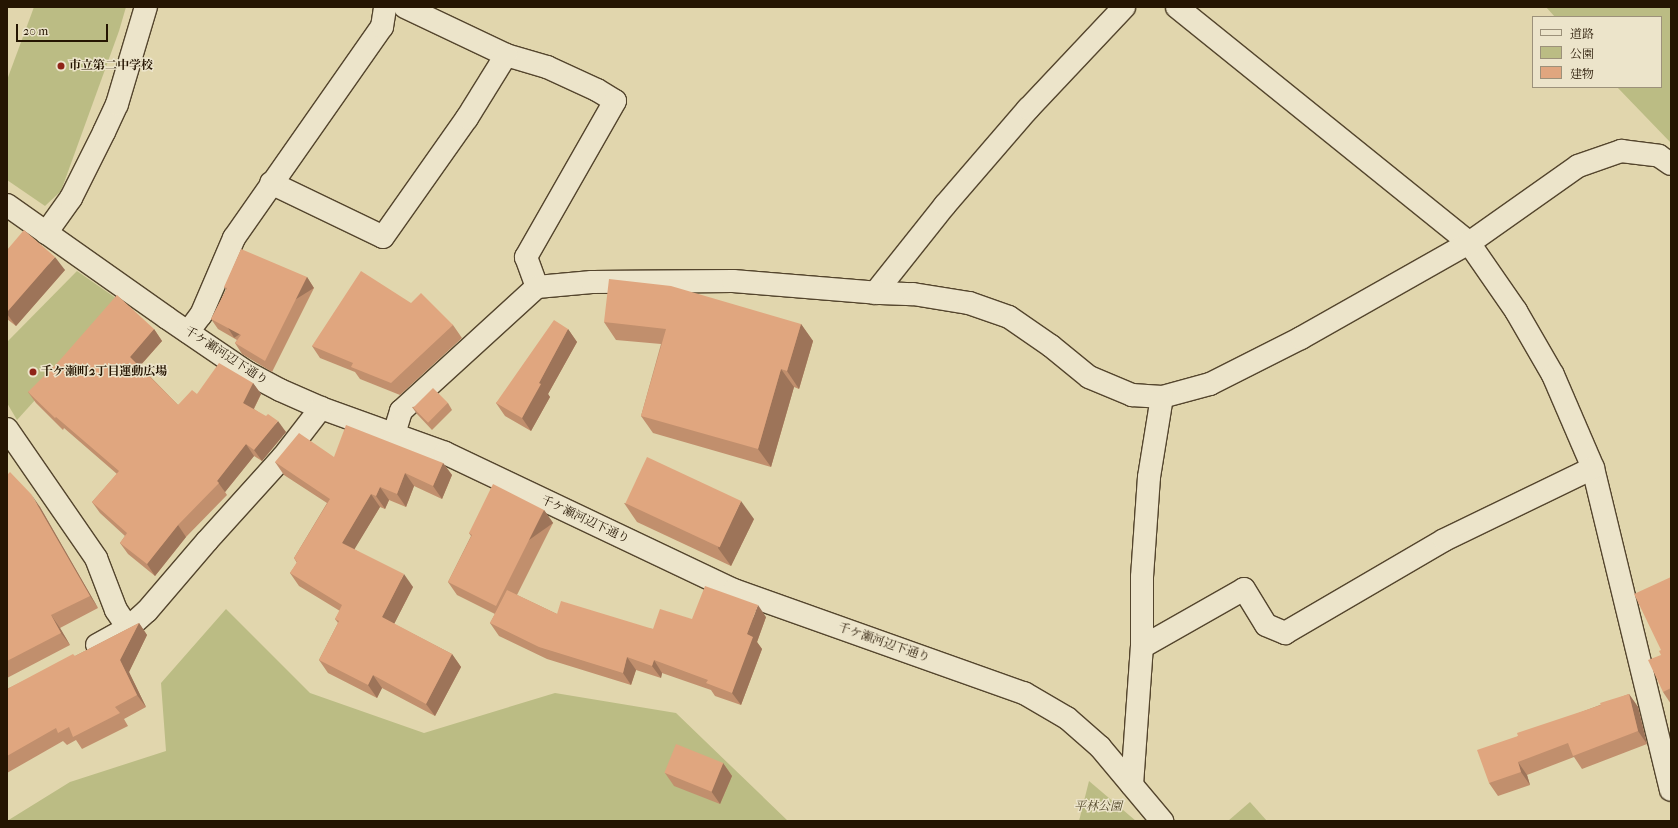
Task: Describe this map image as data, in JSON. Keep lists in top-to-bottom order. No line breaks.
{"streets":{"street":["千ケ瀬河辺下通り"]},"parks":["平林公園"],"places":["市立第二中学校","千ケ瀬町2丁目運動広場"],"legend":["道路","公園","建物"],"scale_bar":"20 m"}
